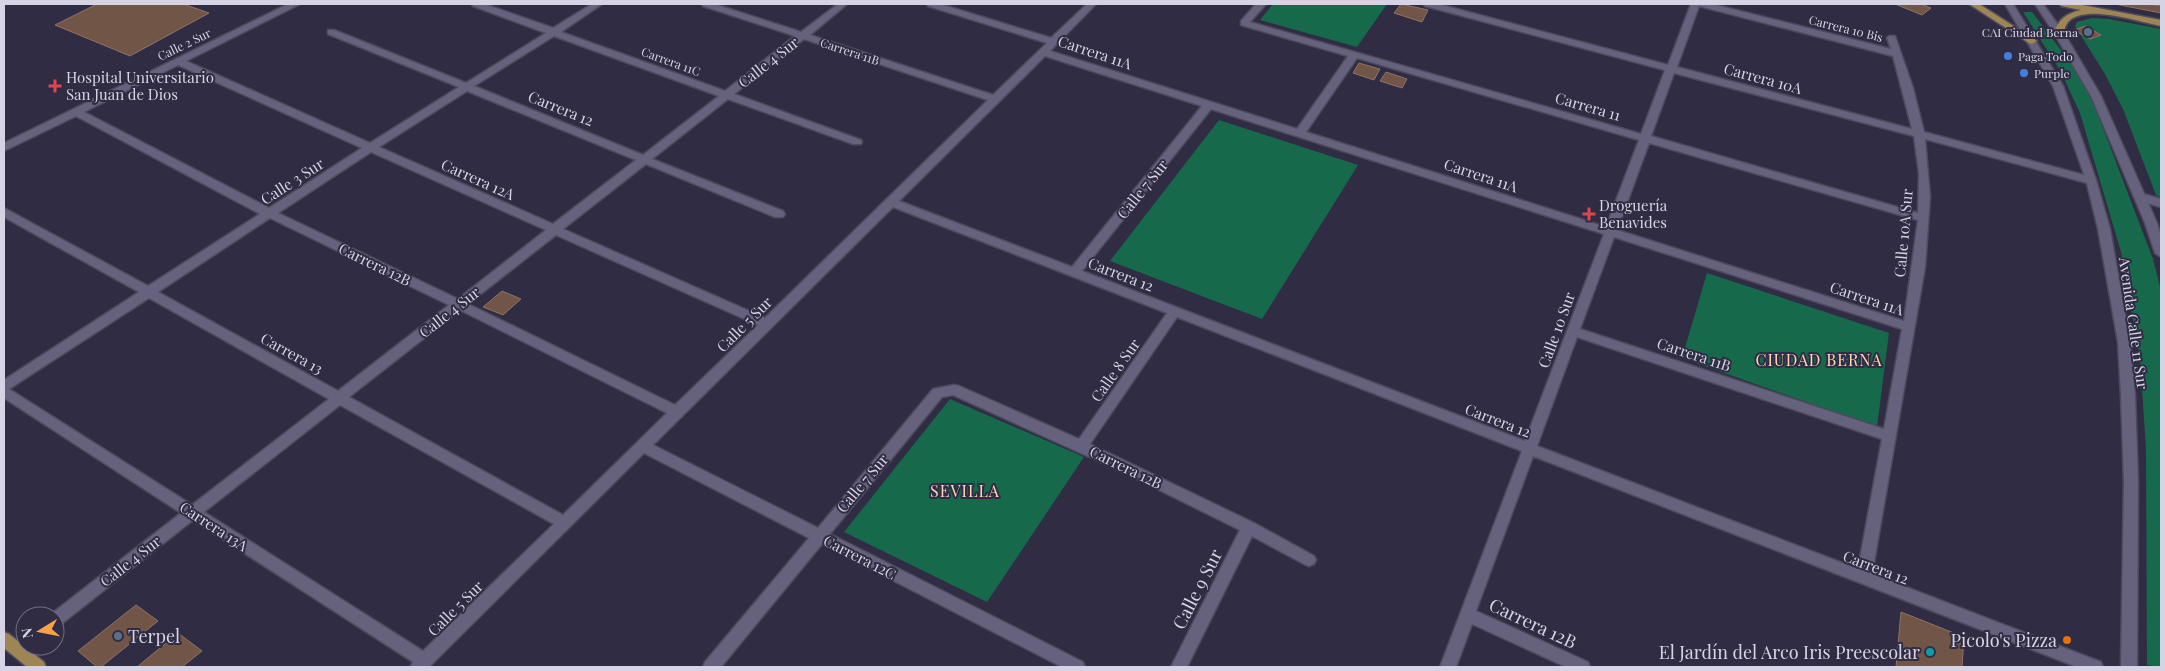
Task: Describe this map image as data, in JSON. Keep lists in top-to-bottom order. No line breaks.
{"streets":{"street":["Carrera 10 Bis","Calle 2 Sur","Carrera 11B","Carrera 11A","Carrera 11C","Calle 4 Sur","Carrera 10A","Carrera 11","Carrera 12","Carrera 12A","Calle 3 Sur","Calle 7 Sur","Calle 10A Sur","Carrera 12B","Avenida Calle 11 Sur","Calle 5 Sur","Calle 10 Sur","Carrera 13","Calle 8 Sur","Carrera 13A","Carrera 12C","Calle 9 Sur"]},"crossings":[["Carrera 10 Bis","Calle 10A Sur"],["Calle 2 Sur","Carrera 12A"],["Calle 2 Sur","Carrera 12B"],["Carrera 11B","Calle 4 Sur"],["Carrera 11B","Calle 10A Sur"],["Carrera 11B","Calle 5 Sur"],["Carrera 11B","Calle 10 Sur"],["Carrera 11A","Calle 7 Sur"],["Carrera 11A","Calle 10A Sur"],["Carrera 11A","Calle 5 Sur"],["Carrera 11A","Calle 10 Sur"],["Carrera 11C","Calle 4 Sur"],["Carrera 11C","Calle 3 Sur"],["Calle 4 Sur","Carrera 12"],["Calle 4 Sur","Carrera 12A"],["Calle 4 Sur","Carrera 12B"],["Calle 4 Sur","Carrera 13"],["Calle 4 Sur","Carrera 13A"],["Carrera 10A","Calle 10A Sur"],["Carrera 10A","Avenida Calle 11 Sur"],["Carrera 10A","Calle 10 Sur"],["Carrera 11","Calle 10A Sur"],["Carrera 11","Calle 10 Sur"],["Carrera 12","Calle 3 Sur"],["Carrera 12","Calle 7 Sur"],["Carrera 12","Calle 10A Sur"],["Carrera 12","Calle 5 Sur"],["Carrera 12","Calle 10 Sur"],["Carrera 12","Calle 8 Sur"],["Carrera 12A","Calle 3 Sur"],["Carrera 12A","Calle 5 Sur"],["Calle 3 Sur","Carrera 12B"],["Calle 3 Sur","Carrera 13"],["Calle 7 Sur","Carrera 12B"],["Calle 7 Sur","Carrera 12C"],["Carrera 12B","Calle 5 Sur"],["Carrera 12B","Calle 10 Sur"],["Carrera 12B","Calle 8 Sur"],["Carrera 12B","Calle 9 Sur"],["Calle 5 Sur","Carrera 13"],["Calle 5 Sur","Carrera 13A"],["Calle 5 Sur","Carrera 12C"]],"districts":["CIUDAD BERNA","SEVILLA"],"places":{"other":["CAI Ciudad Berna","Paga Todo","Purple","Terpel","Picolo's Pizza","El Jardín del Arco Iris Preescolar"],"health":["Hospital Universitario San Juan de Dios","Droguería Benavides"]},"north":"left"}
